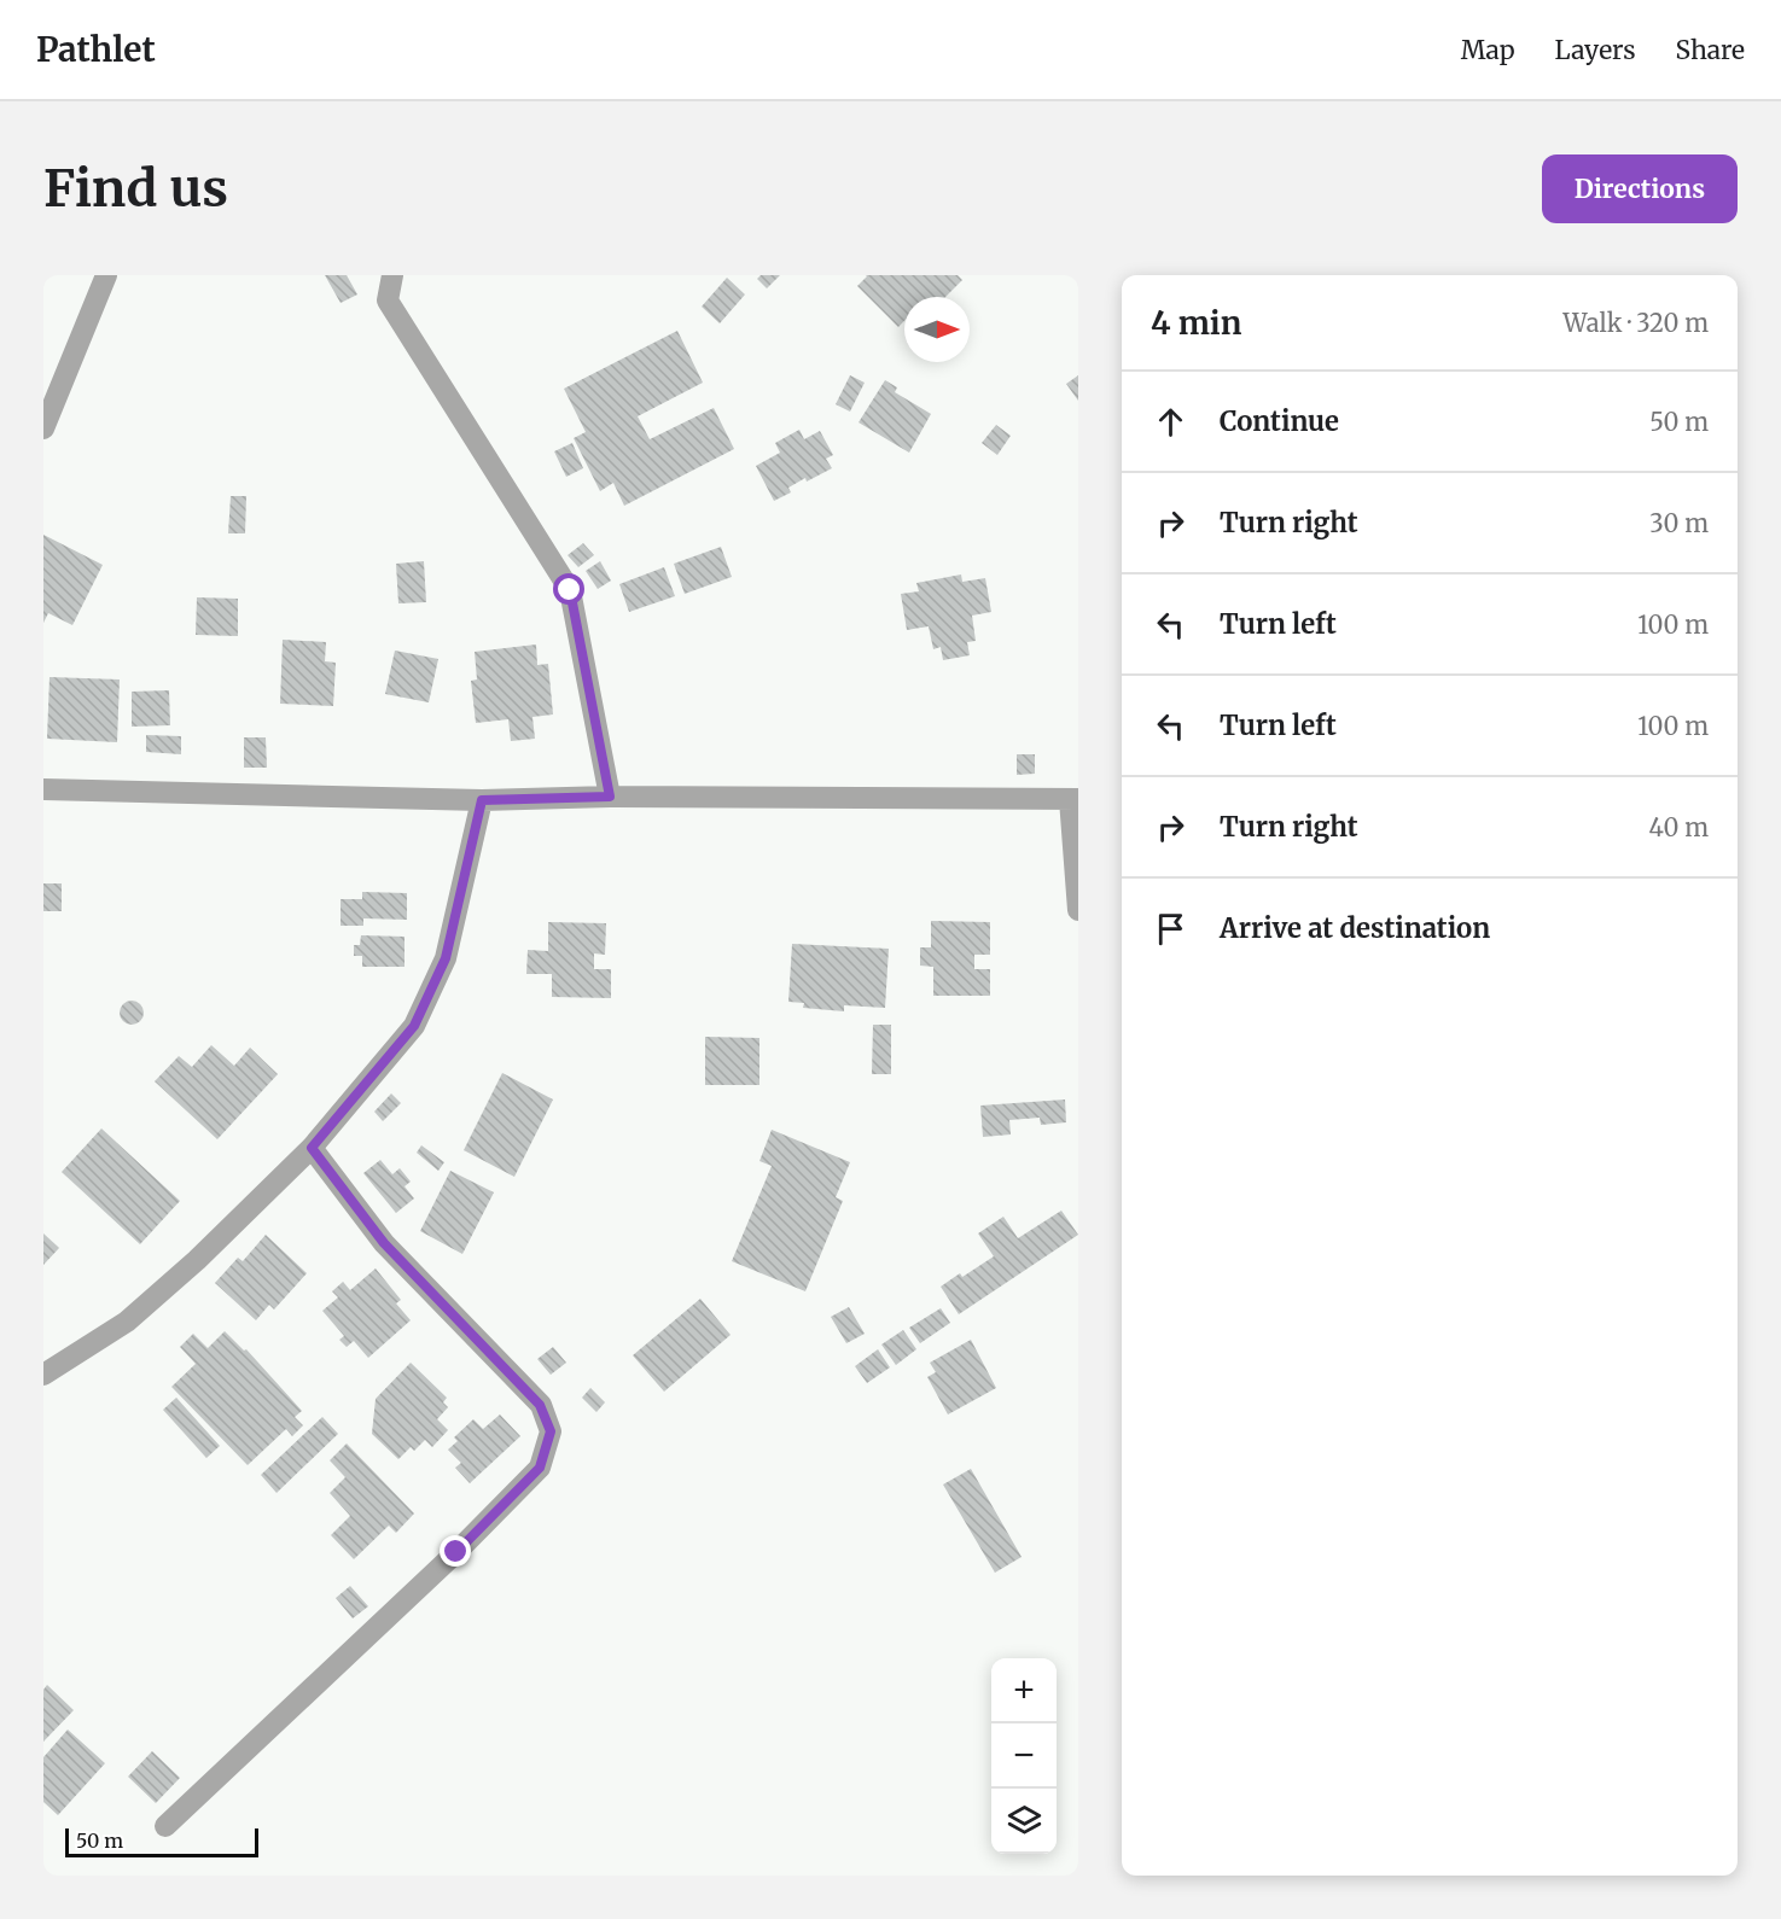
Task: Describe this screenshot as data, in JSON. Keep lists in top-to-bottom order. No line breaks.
{"scale_bar":"50 m","north":"right","page":{"header":"Pathlet","nav":["Map","Layers","Share"],"buttons":"Directions","title":"Find us","heading":["4 min","Walk · 320 m"],"list":[["Continue","50 m"],["Turn right","30 m"],["Turn left","100 m"],["Turn left","100 m"],["Turn right","40 m"],"Arrive at destination"],"map_buttons":["+","−"],"scale":"50 m"}}
